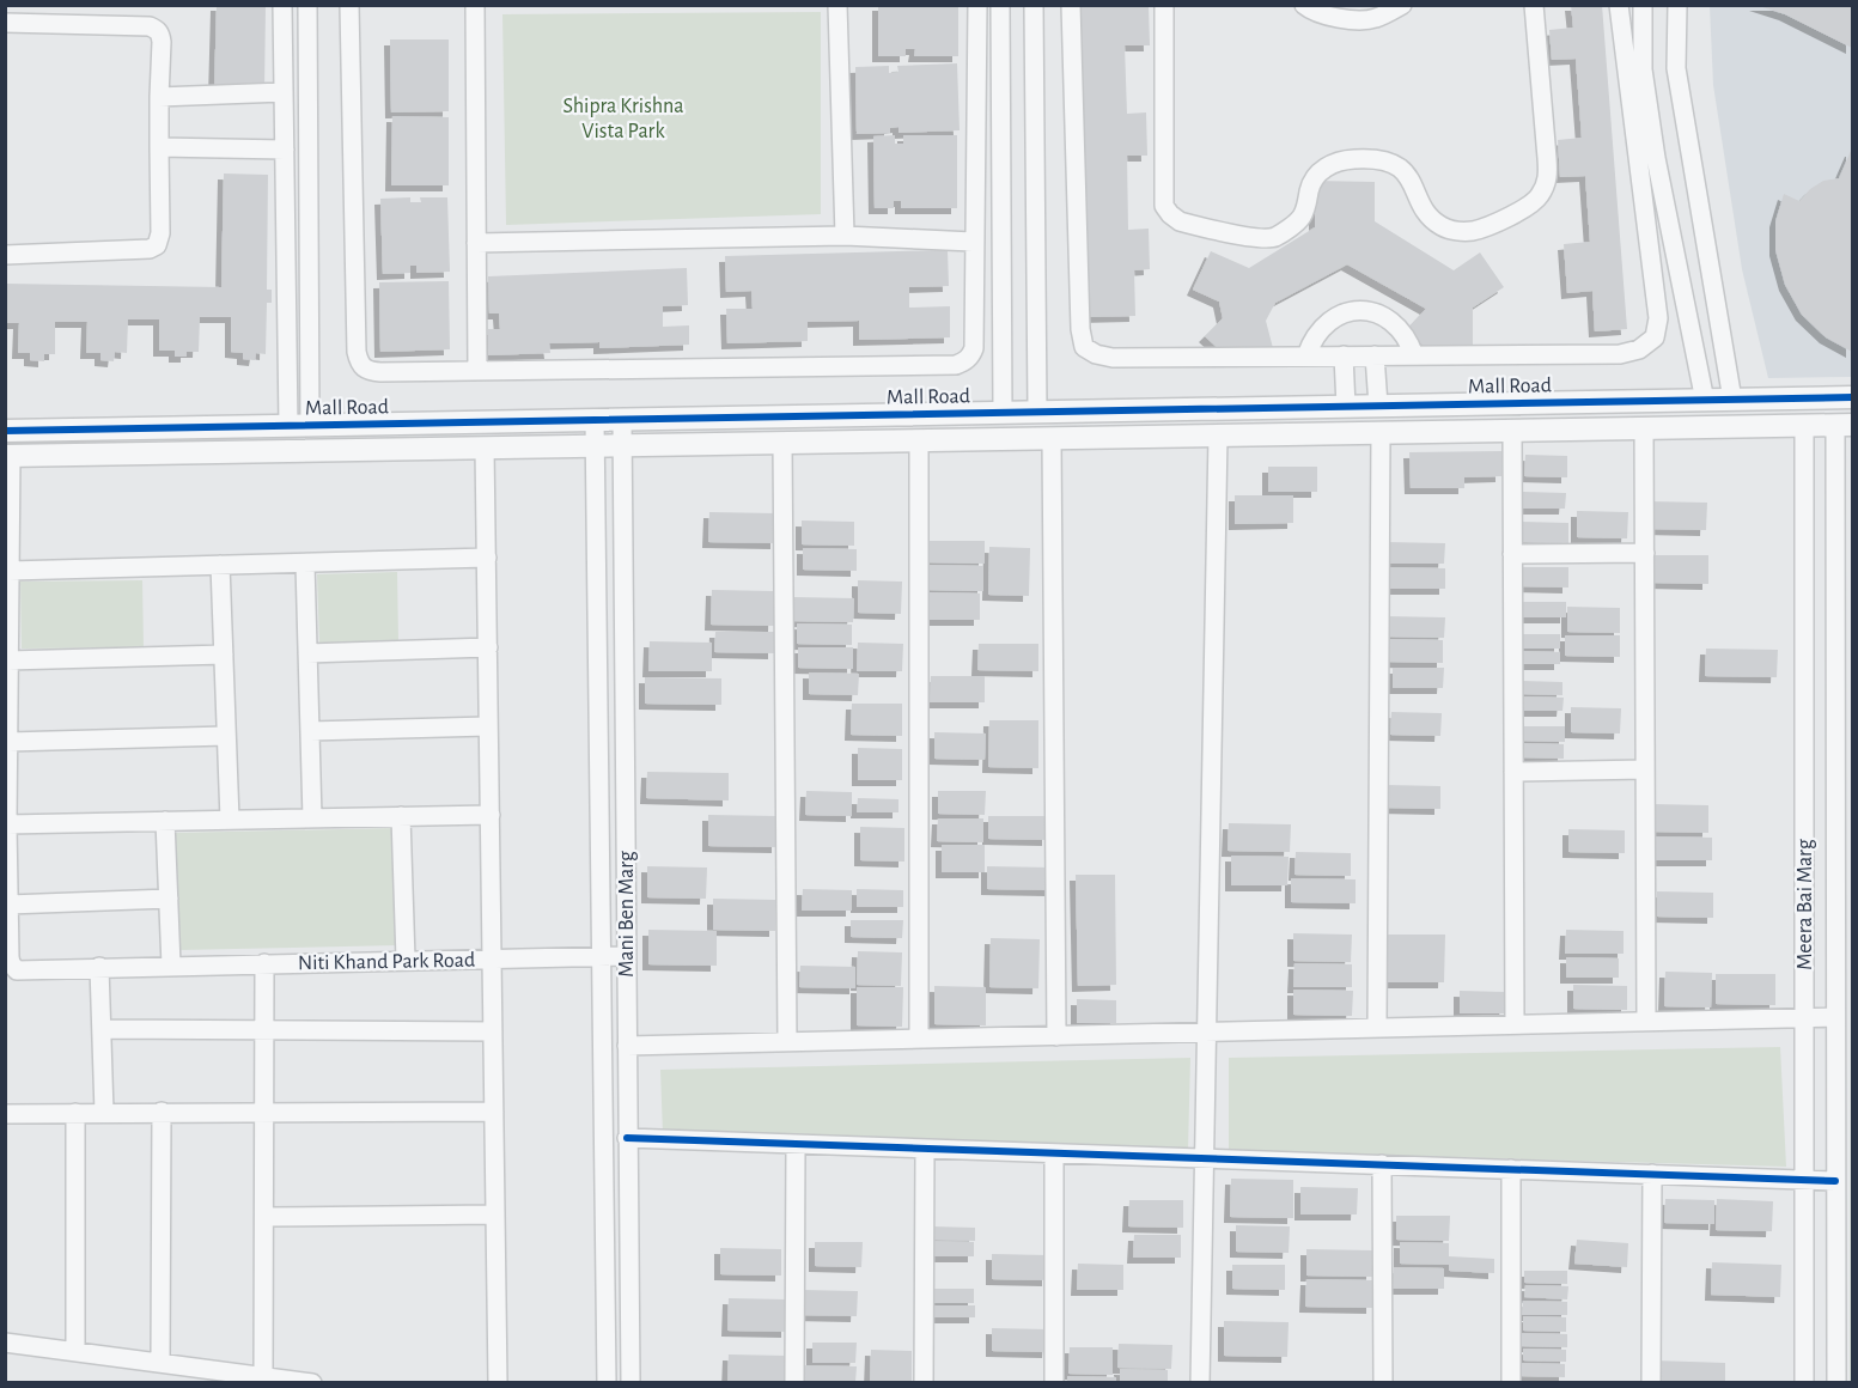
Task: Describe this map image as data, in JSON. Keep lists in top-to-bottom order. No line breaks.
{"streets":{"street":["Mall Road","Meera Bai Marg","Mani Ben Marg","Niti Khand Park Road"]},"crossings":[["Mall Road","Meera Bai Marg"],["Mall Road","Mani Ben Marg"],["Mall Road","Niti Khand Park Road"]],"parks":["Shipra Krishna Vista Park"]}
